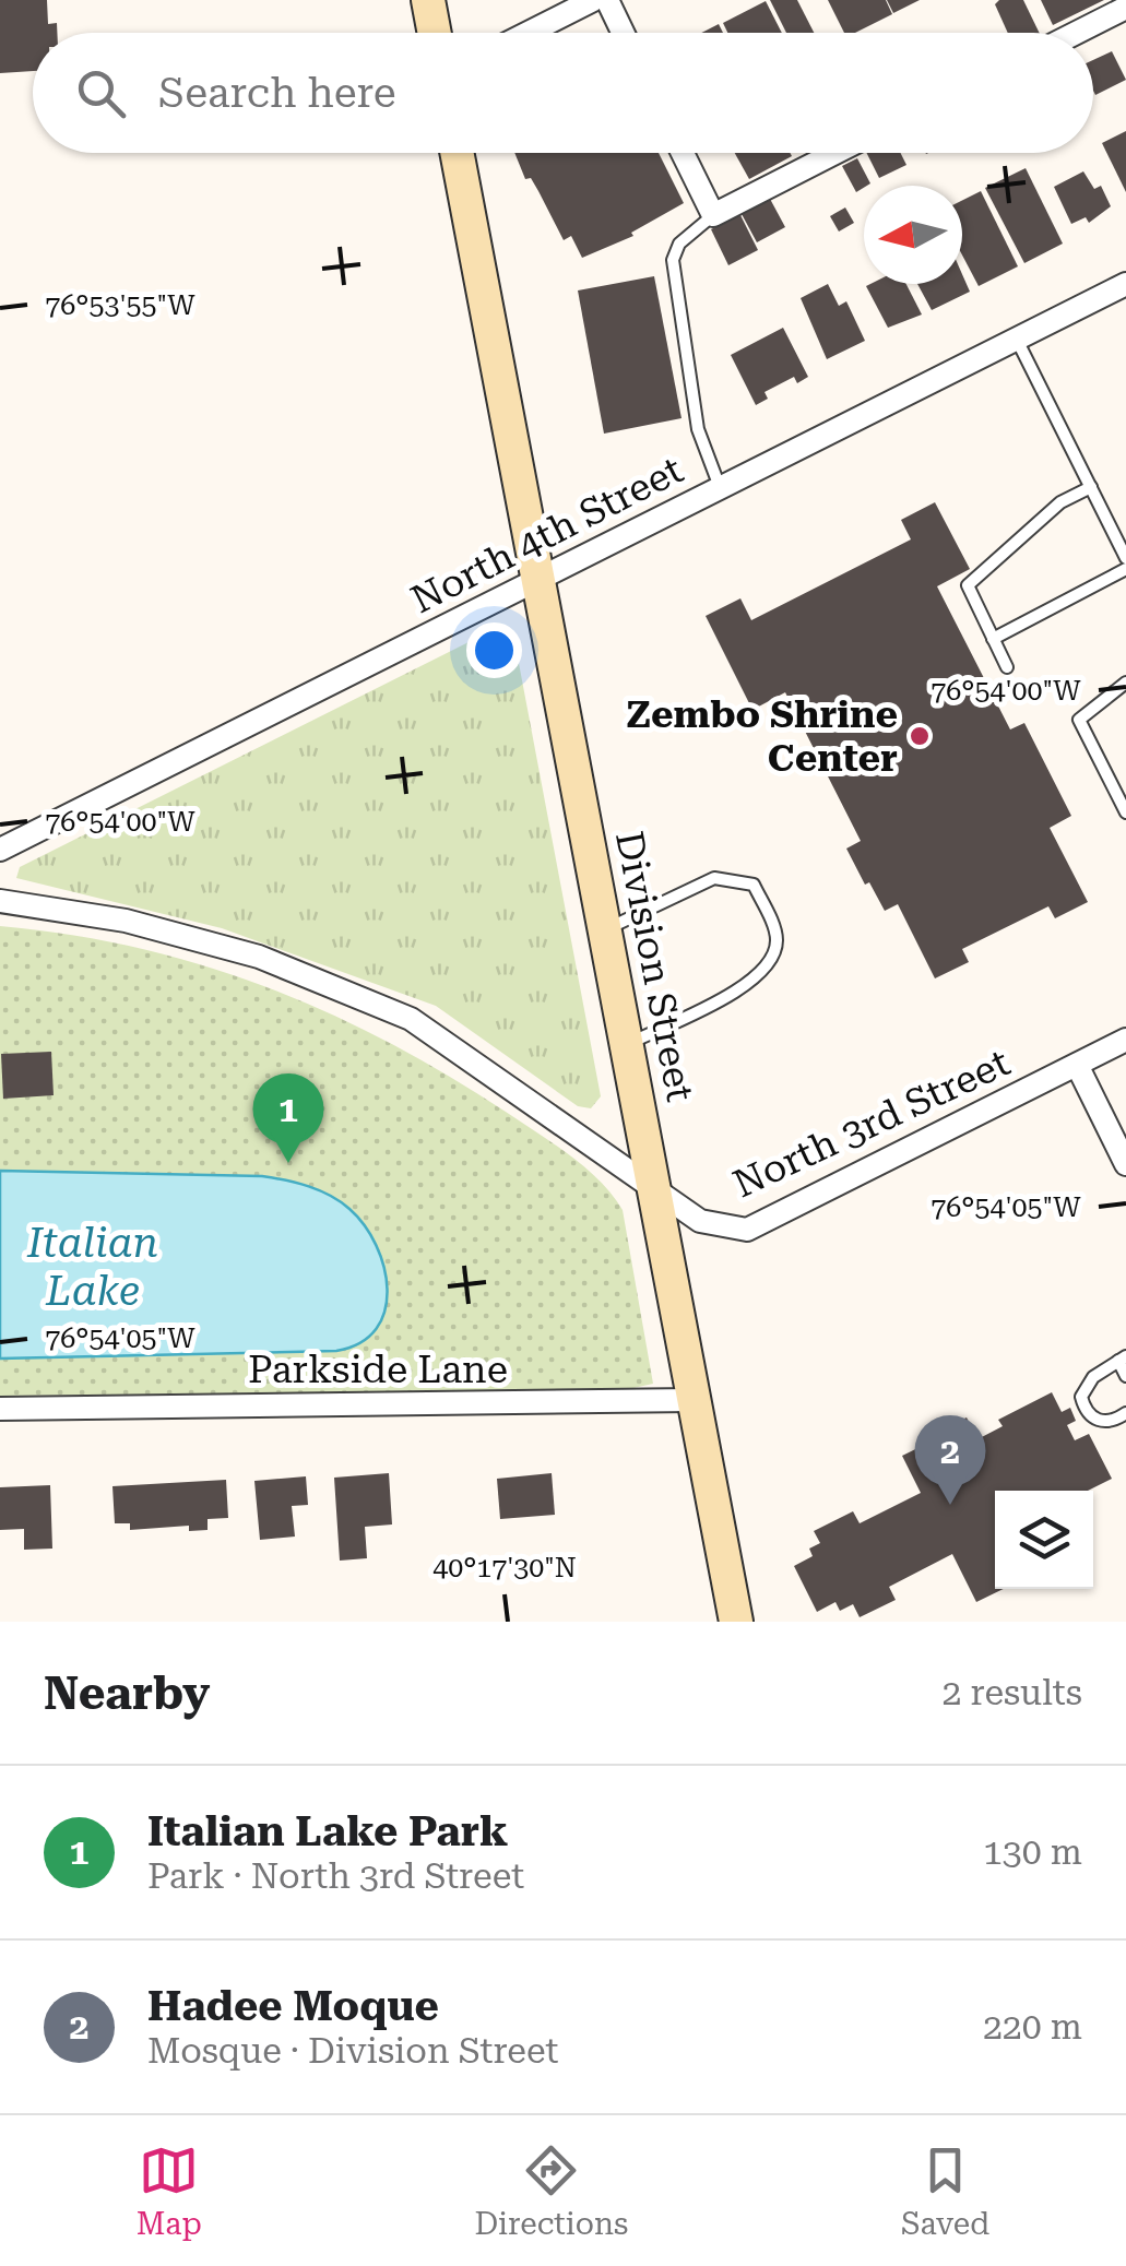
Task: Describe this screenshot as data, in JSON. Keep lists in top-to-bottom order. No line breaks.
{"streets":{"main road":["Division Street"],"street":["North 4th Street","North 3rd Street","Parkside Lane"]},"crossings":[["North 4th Street","Division Street"],["Division Street","North 3rd Street"],["Division Street","Parkside Lane"]],"water":["Italian Lake"],"places":["Zembo Shrine Center"],"north":"left","page":{"search":"Search here","pins":["1","2"],"heading":["Nearby","2 results"],"list":[{"mark":"1","name":"Italian Lake Park","note":"Park · North 3rd Street","value":"130 m"},{"mark":"2","name":"Hadee Moque","note":"Mosque · Division Street","value":"220 m"}],"nav":["Map","Directions","Saved"]},"coordinates":["76°53'55\"W","76°54'00\"W","76°54'05\"W","40°17'30\"N"]}
